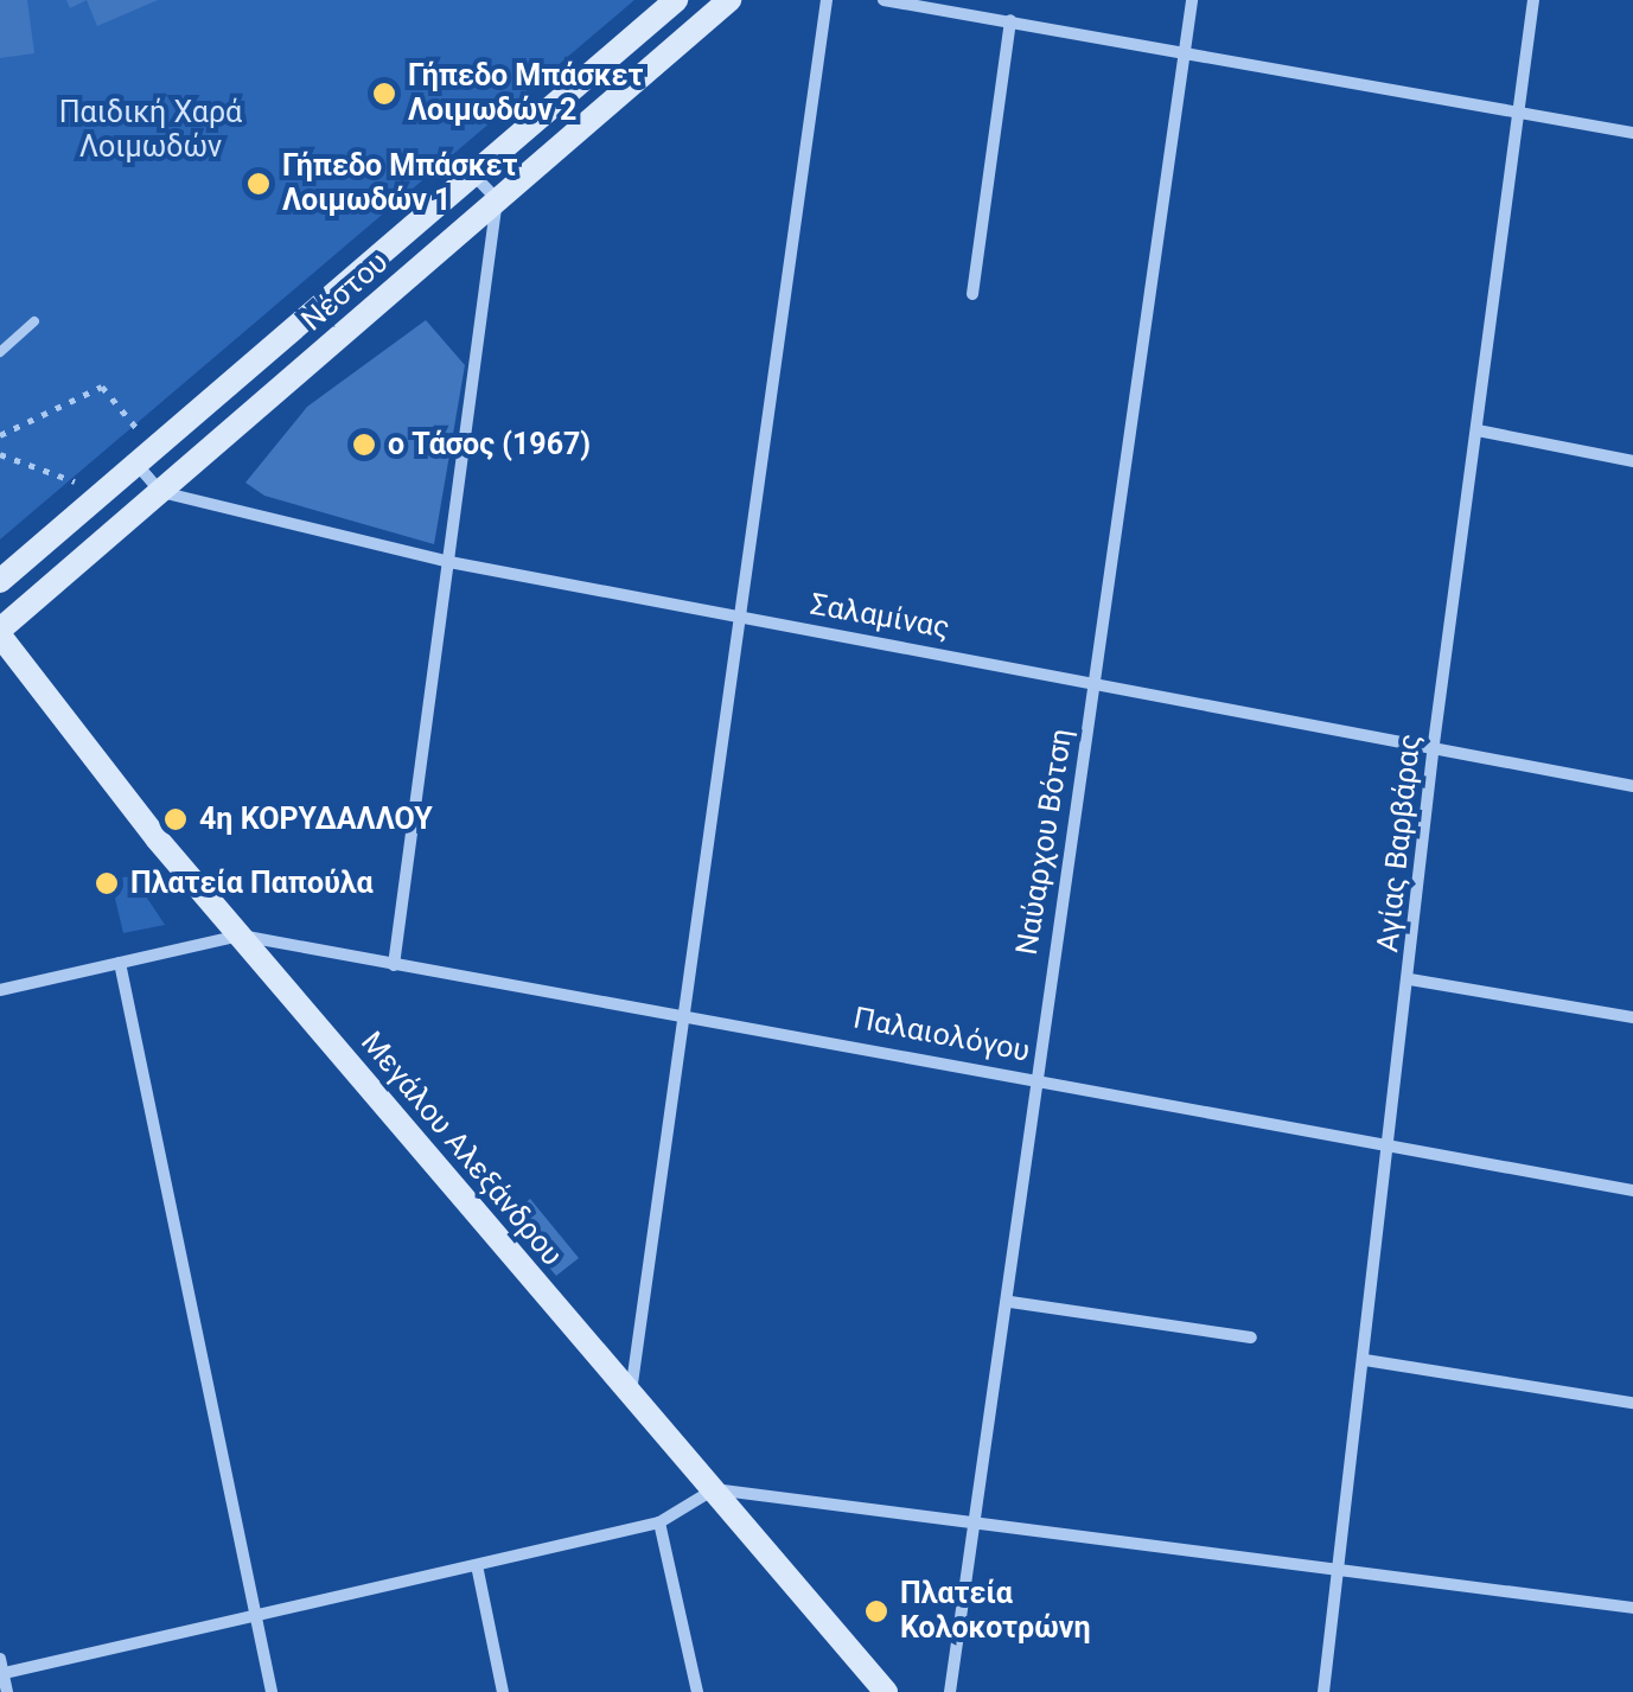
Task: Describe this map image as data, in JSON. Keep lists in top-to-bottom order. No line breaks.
{"streets":{"street":["Νέστου","Σαλαμίνας","Ναύαρχου Βότση","Αγίας Βαρβάρας","Παλαιολόγου","Μεγάλου Αλεξάνδρου"]},"crossings":[["Νέστου","Σαλαμίνας"],["Νέστου","Μεγάλου Αλεξάνδρου"],["Σαλαμίνας","Ναύαρχου Βότση"],["Σαλαμίνας","Αγίας Βαρβάρας"],["Ναύαρχου Βότση","Παλαιολόγου"],["Αγίας Βαρβάρας","Παλαιολόγου"],["Παλαιολόγου","Μεγάλου Αλεξάνδρου"]],"parks":["Παιδική Χαρά Λοιμωδών"],"places":["Γήπεδο Μπάσκετ Λοιμωδών 2","Γήπεδο Μπάσκετ Λοιμωδών 1","ο Τάσος (1967)","4η ΚΟΡΥΔΑΛΛΟΥ","Πλατεία Παπούλα","Πλατεία Κολοκοτρώνη"]}
